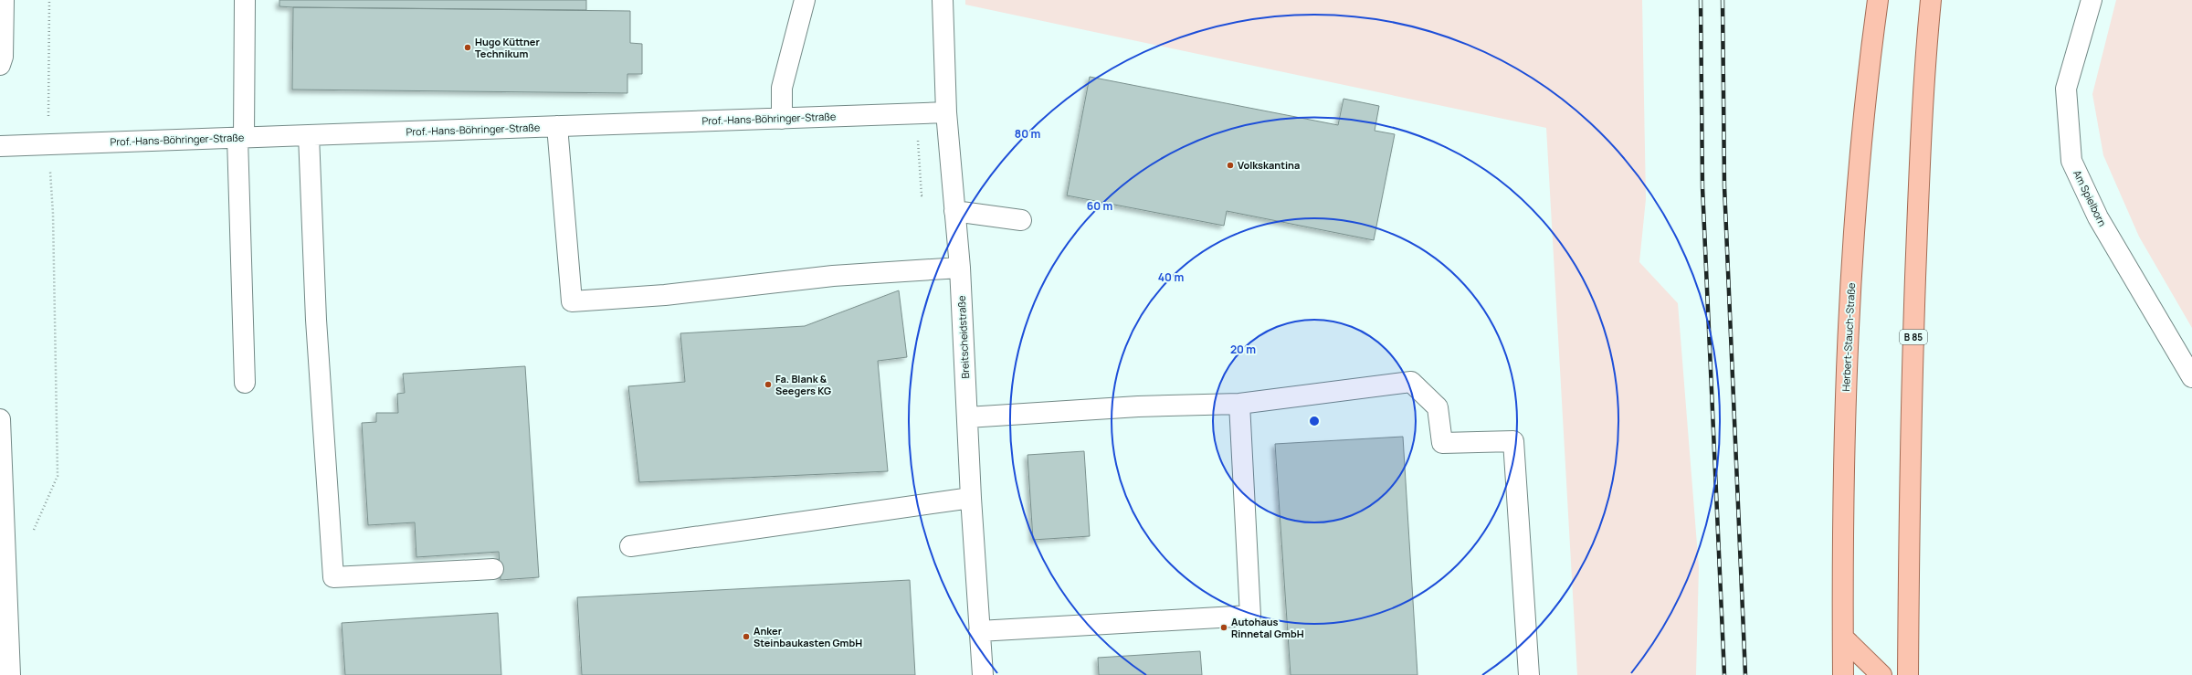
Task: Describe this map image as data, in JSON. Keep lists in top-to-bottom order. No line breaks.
{"streets":{"main road":["Herbert-Stauch-Straße","B 85"],"street":["Prof.-Hans-Böhringer-Straße","Am Spielborn","Breitscheidstraße"]},"crossings":[["Prof.-Hans-Böhringer-Straße","Breitscheidstraße"]],"places":["Hugo Küttner Technikum","Volkskantina","Fa. Blank & Seegers KG","Autohaus Rinnetal GmbH","Anker Steinbaukasten GmbH"],"rings":["80 m","60 m","40 m","20 m"]}
